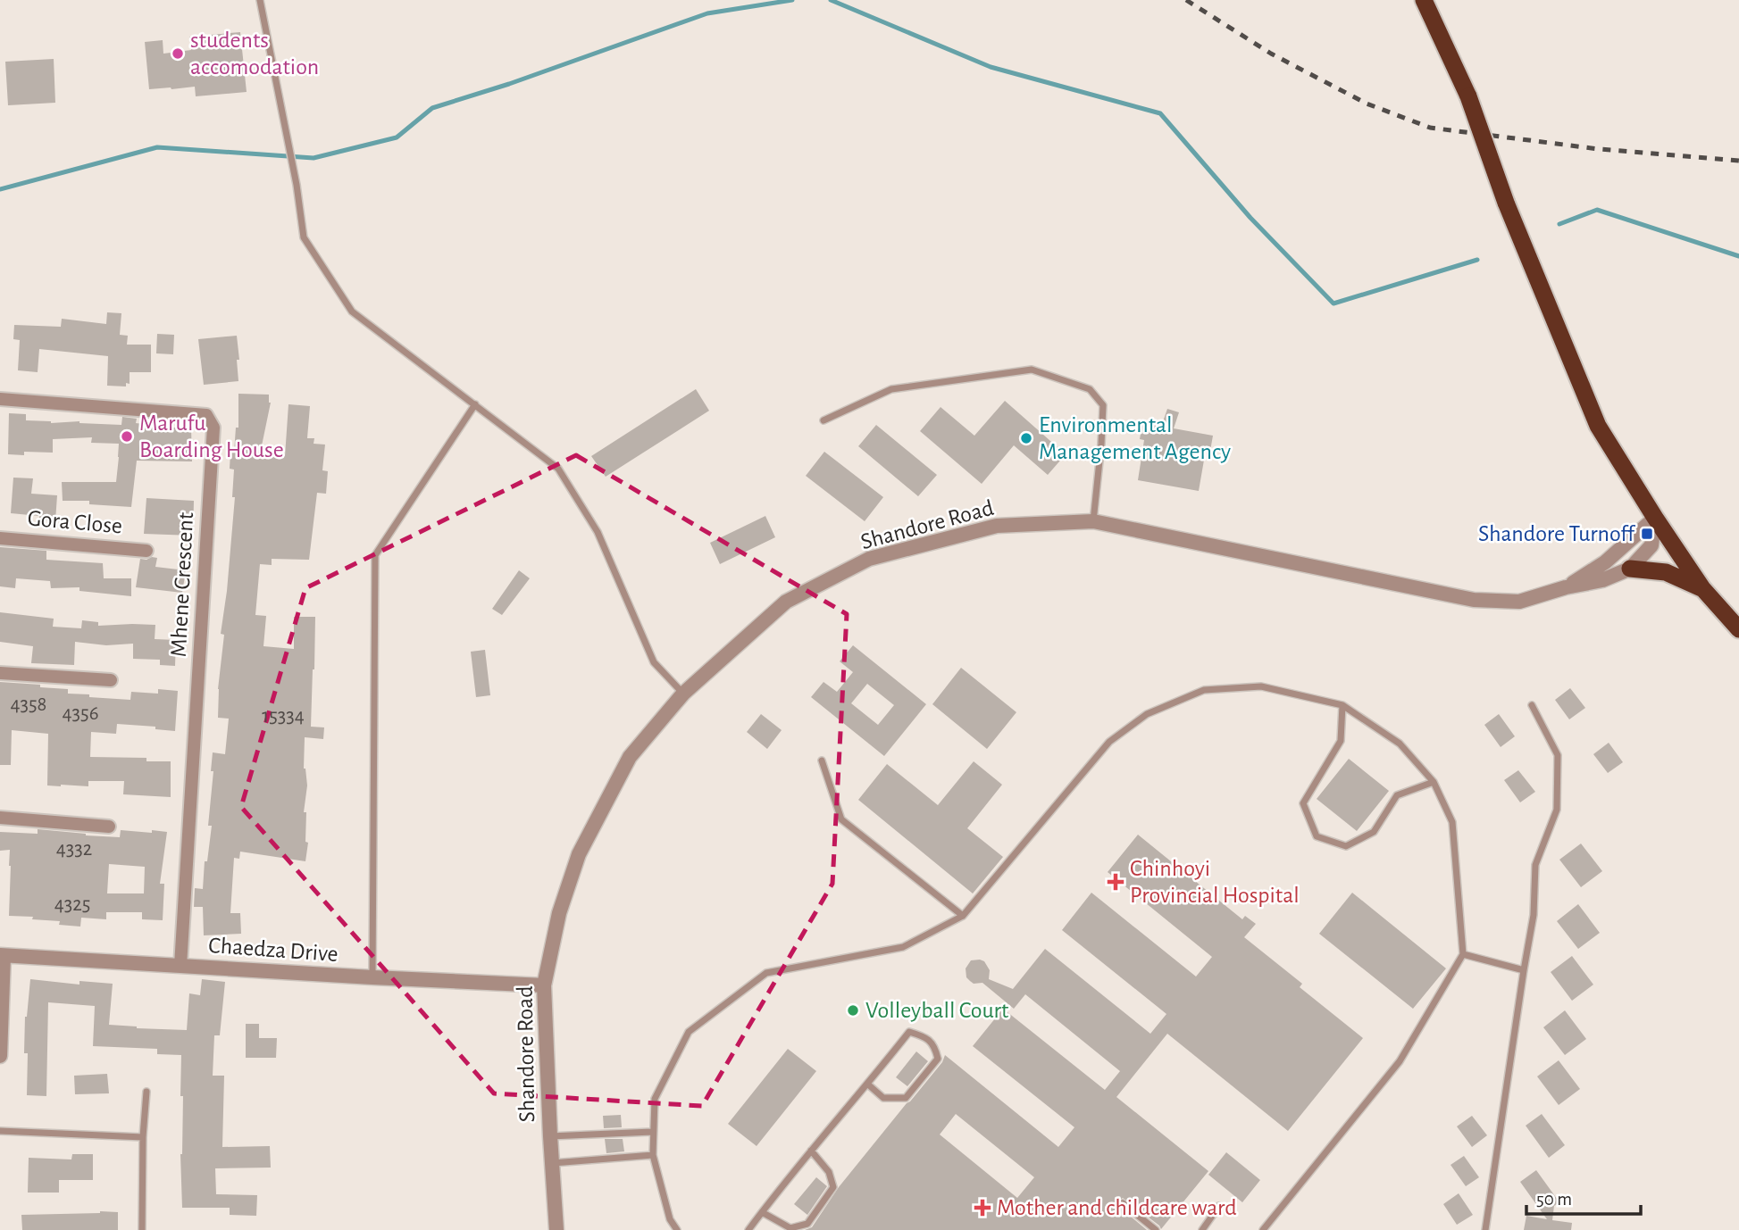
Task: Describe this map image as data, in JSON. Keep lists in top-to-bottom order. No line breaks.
{"streets":{"street":["Gora Close","Shandore Road","Mhene Crescent","Chaedza Drive"]},"crossings":[["Shandore Road","Chaedza Drive"],["Mhene Crescent","Chaedza Drive"]],"places":{"other":["students accomodation","Marufu Boarding House","Environmental Management Agency","Volleyball Court"],"transit":["Shandore Turnoff"],"health":["Chinhoyi Provincial Hospital","Mother and childcare ward"]},"house_numbers":["4358","4356","15334","4332","4325"],"scale_bar":"50 m"}
